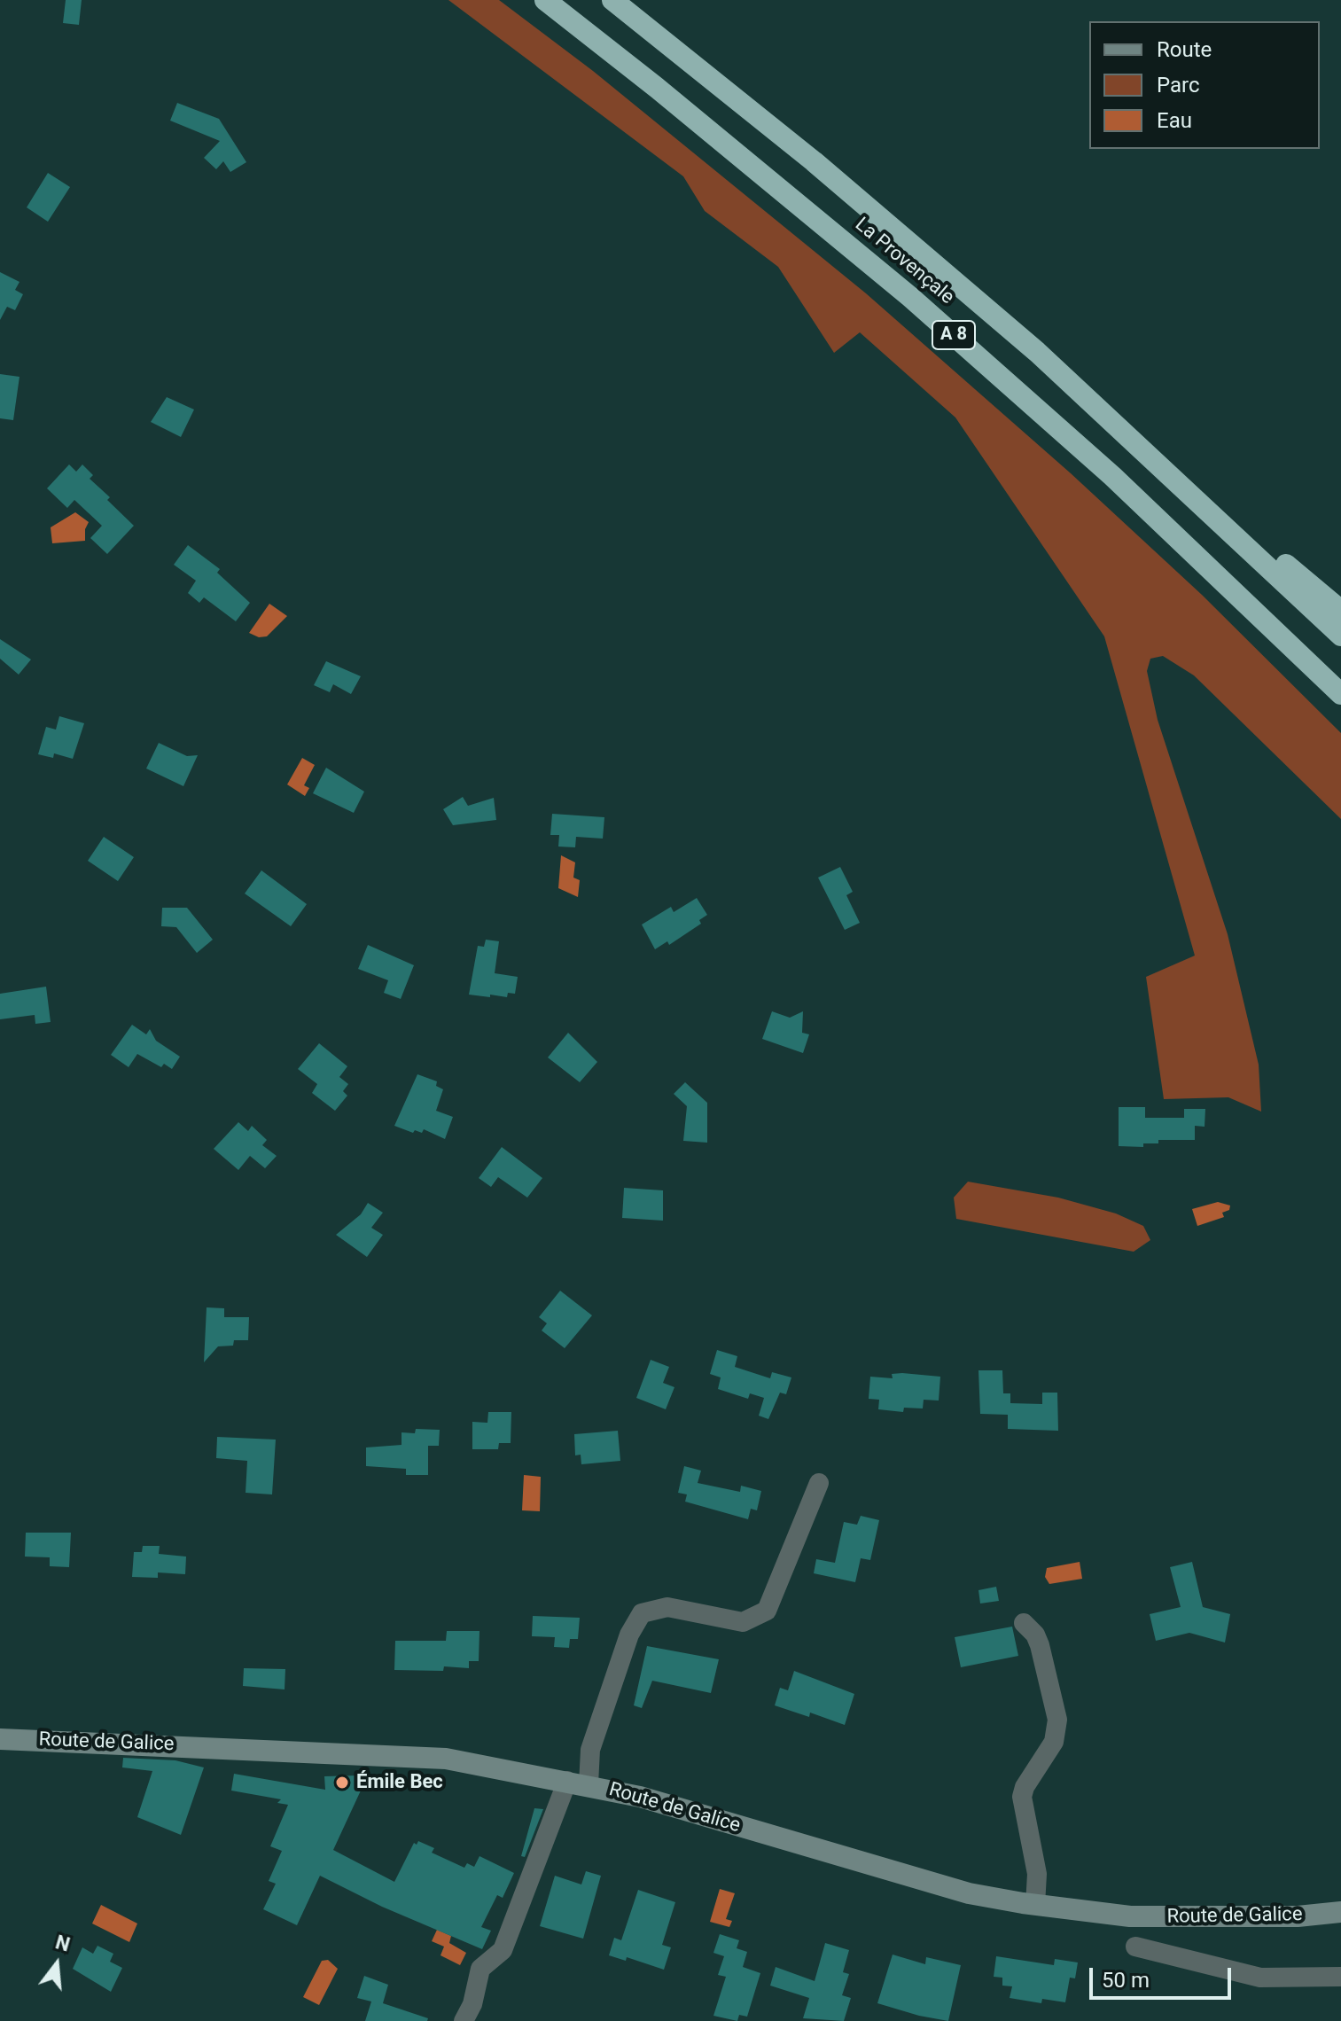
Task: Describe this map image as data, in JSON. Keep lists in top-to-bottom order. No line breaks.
{"streets":{"highway":["La Provençale","A 8"],"main road":["Route de Galice"]},"places":["Émile Bec"],"legend":["Route","Parc","Eau"],"scale_bar":"50 m","north":"top"}
